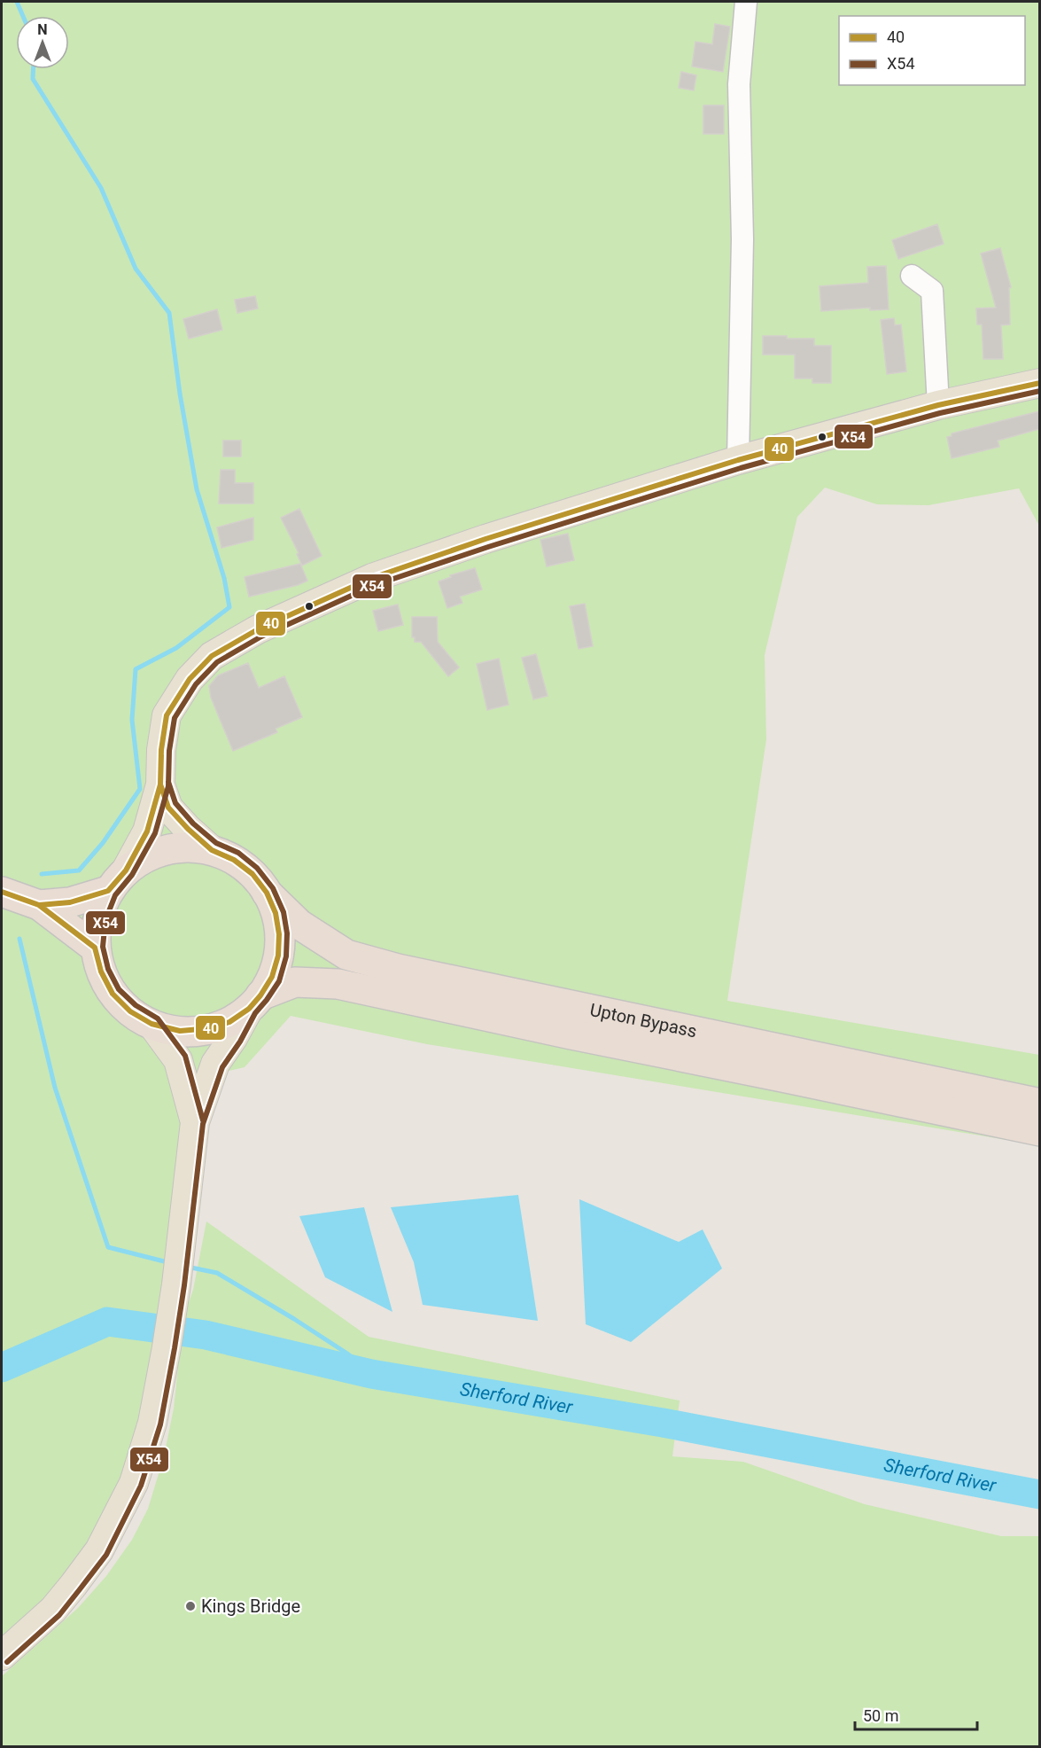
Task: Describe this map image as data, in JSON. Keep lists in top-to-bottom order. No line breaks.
{"streets":{"highway":["Upton Bypass"]},"water":["Sherford River"],"places":["Kings Bridge"],"lines":["transit line 40","transit line X54"],"legend":["40","X54"],"scale_bar":"50 m","north":"top"}
